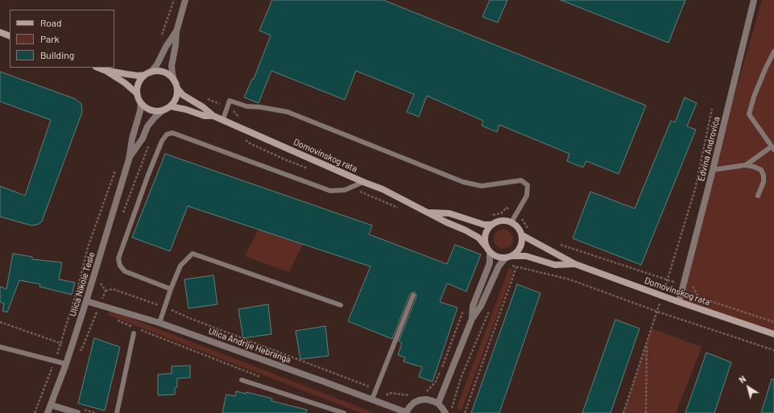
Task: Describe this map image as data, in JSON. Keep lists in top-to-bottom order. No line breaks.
{"streets":{"main road":["Domovinskog rata"],"street":["Edvina Androvića","Ulica Nikole Tesle","Ulica Andrije Hebranga"]},"crossings":[["Edvina Androvića","Domovinskog rata"],["Domovinskog rata","Ulica Nikole Tesle"],["Ulica Nikole Tesle","Ulica Andrije Hebranga"]],"legend":["Road","Park","Building"],"north":"top left"}
